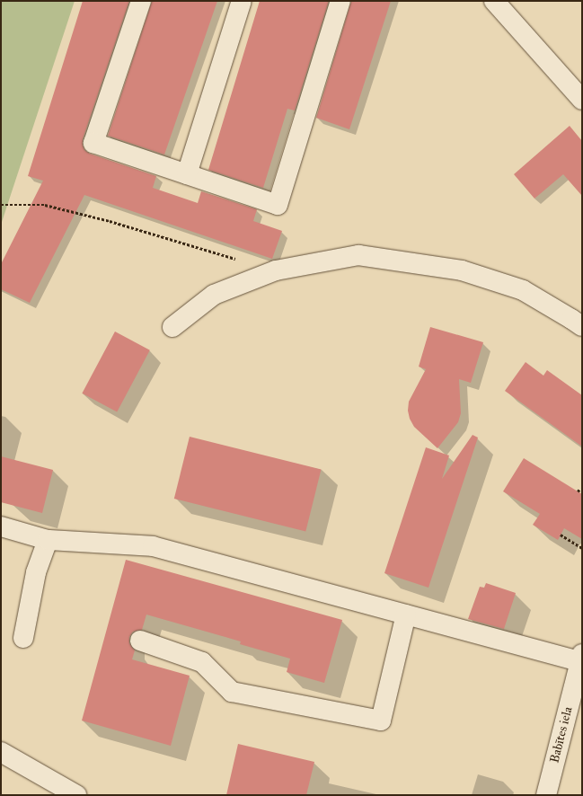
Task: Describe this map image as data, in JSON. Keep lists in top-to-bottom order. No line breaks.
{"streets":{"street":["Babītes iela"]}}
